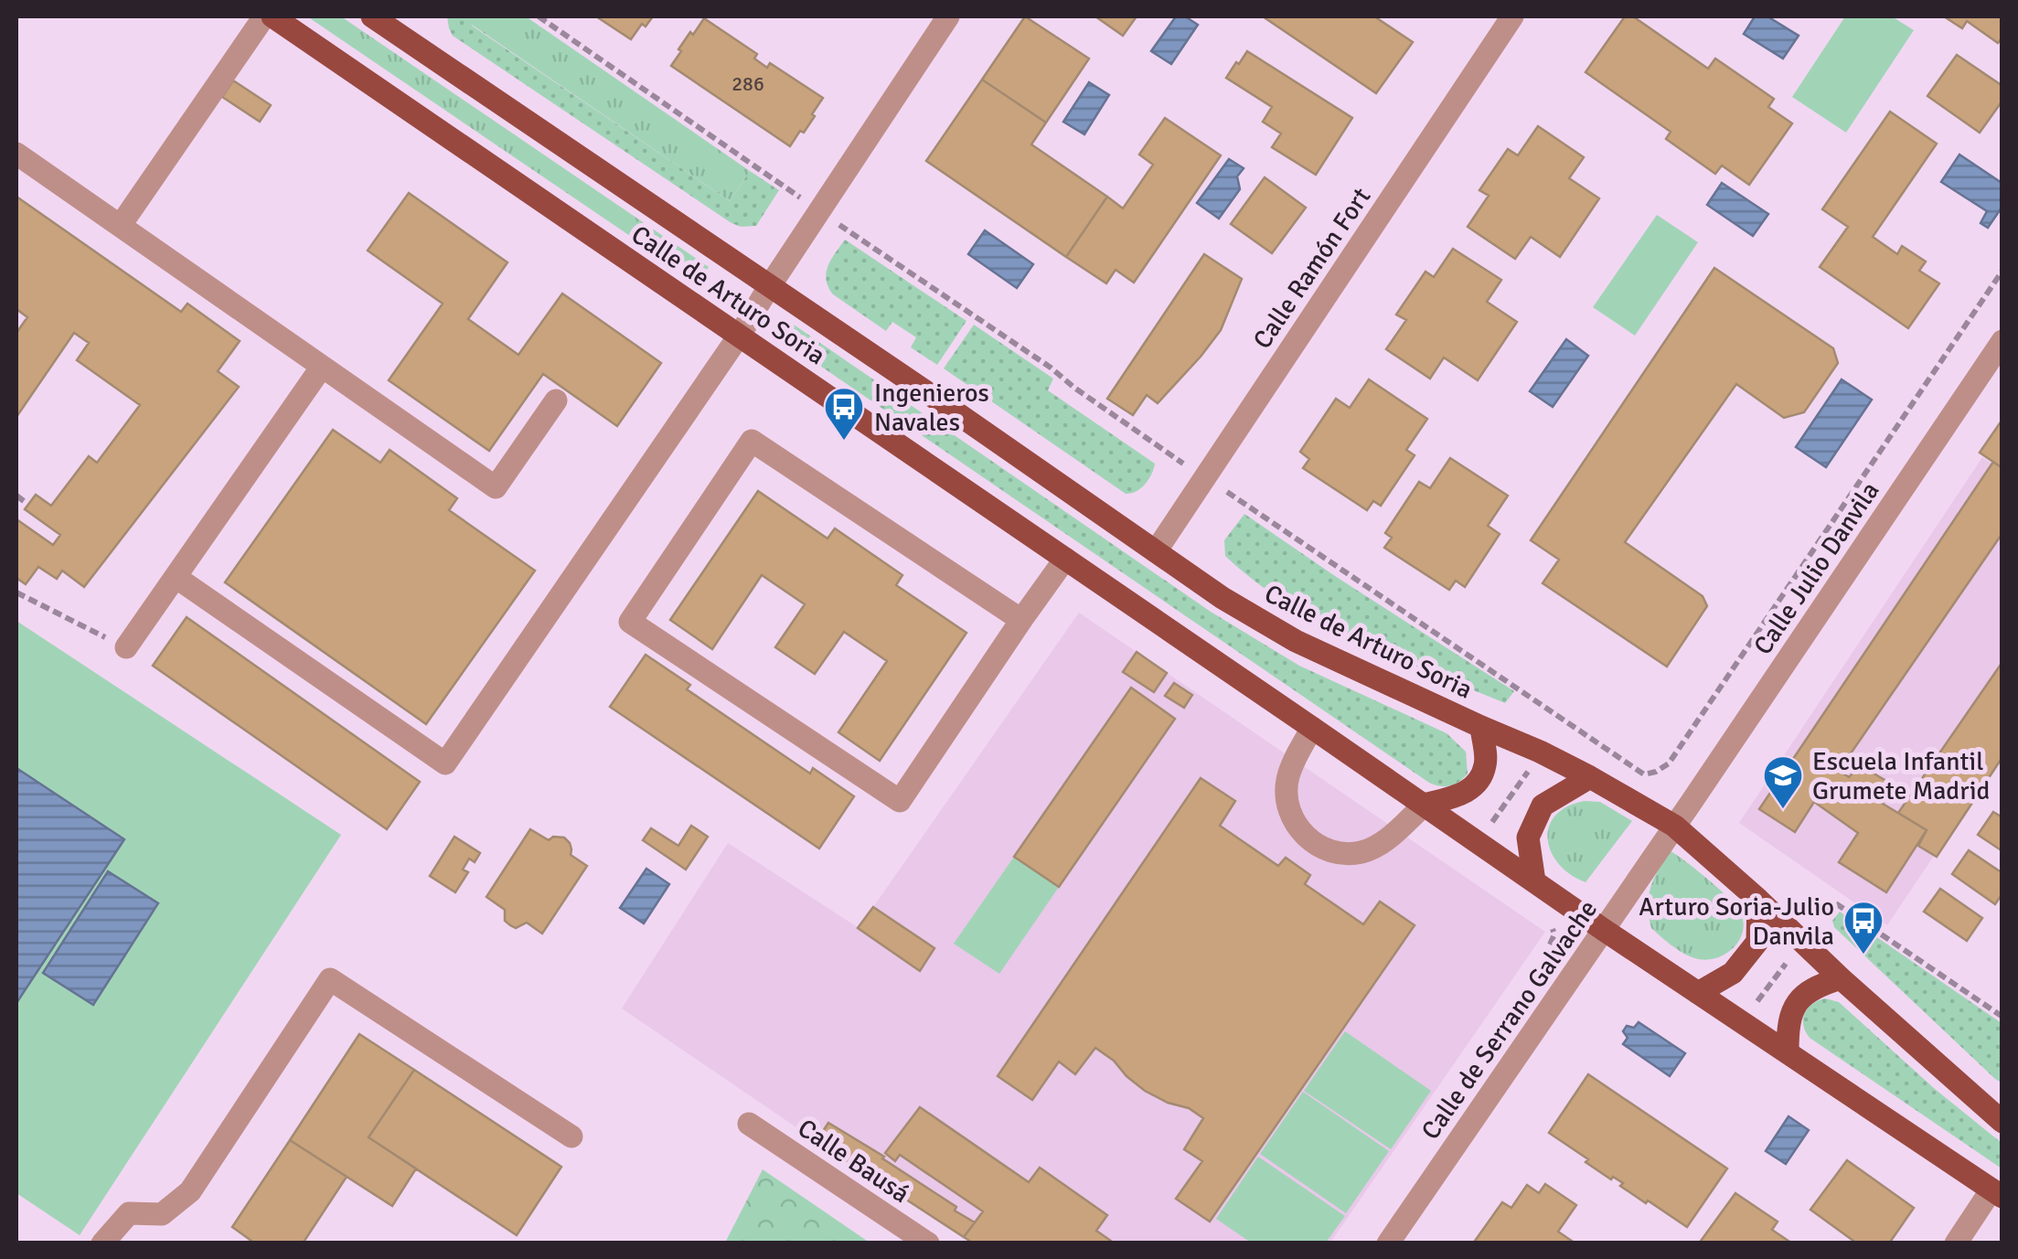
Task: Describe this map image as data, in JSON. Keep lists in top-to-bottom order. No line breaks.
{"streets":{"main road":["Calle de Arturo Soria"],"street":["Calle Ramón Fort","Calle Julio Danvila","Calle de Serrano Galvache","Calle Bausá"]},"crossings":[["Calle Ramón Fort","Calle de Arturo Soria"],["Calle de Arturo Soria","Calle Julio Danvila"],["Calle de Arturo Soria","Calle de Serrano Galvache"],["Calle Julio Danvila","Calle de Serrano Galvache"]],"places":{"bus stop":["Ingenieros Navales","Arturo Soria-Julio Danvila"],"school or university":["Escuela Infantil Grumete Madrid"]},"house_numbers":["286"]}
